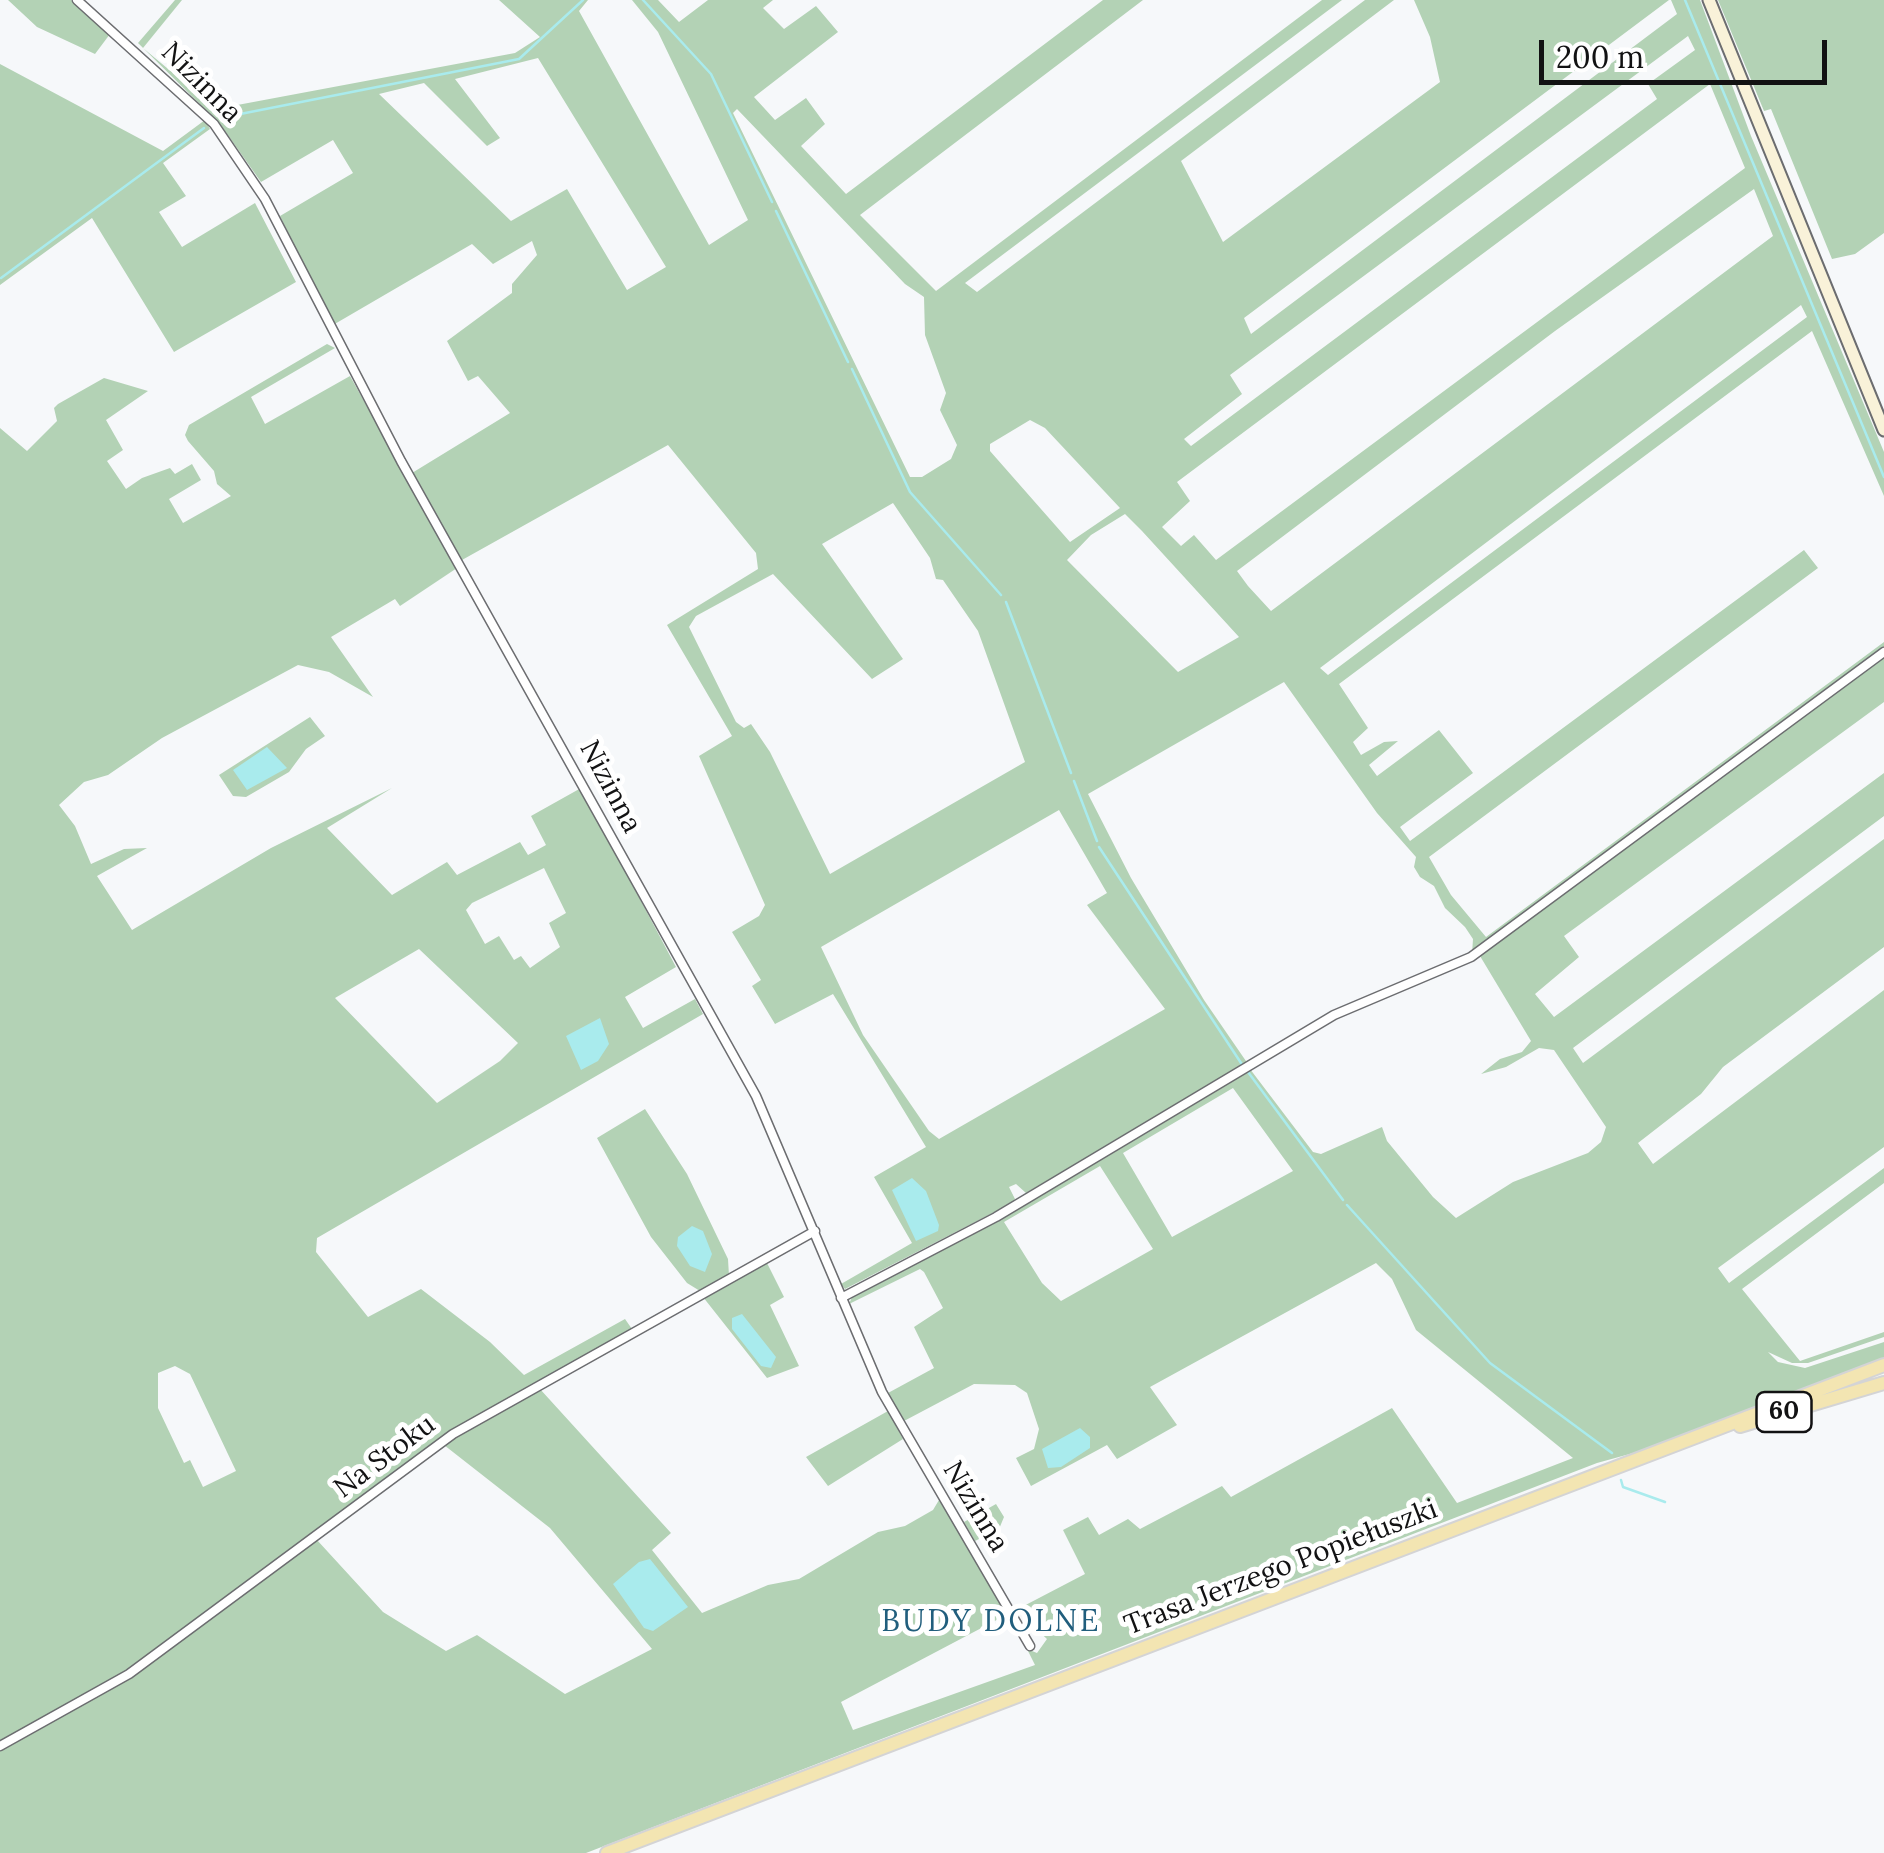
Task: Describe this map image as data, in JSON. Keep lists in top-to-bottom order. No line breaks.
{"streets":{"main road":["60","Trasa Jerzego Popiełuszki"],"street":["Nizinna","Na Stoku"]},"crossings":[["Nizinna","Na Stoku"]],"districts":["BUDY DOLNE"],"scale_bar":"200 m"}
